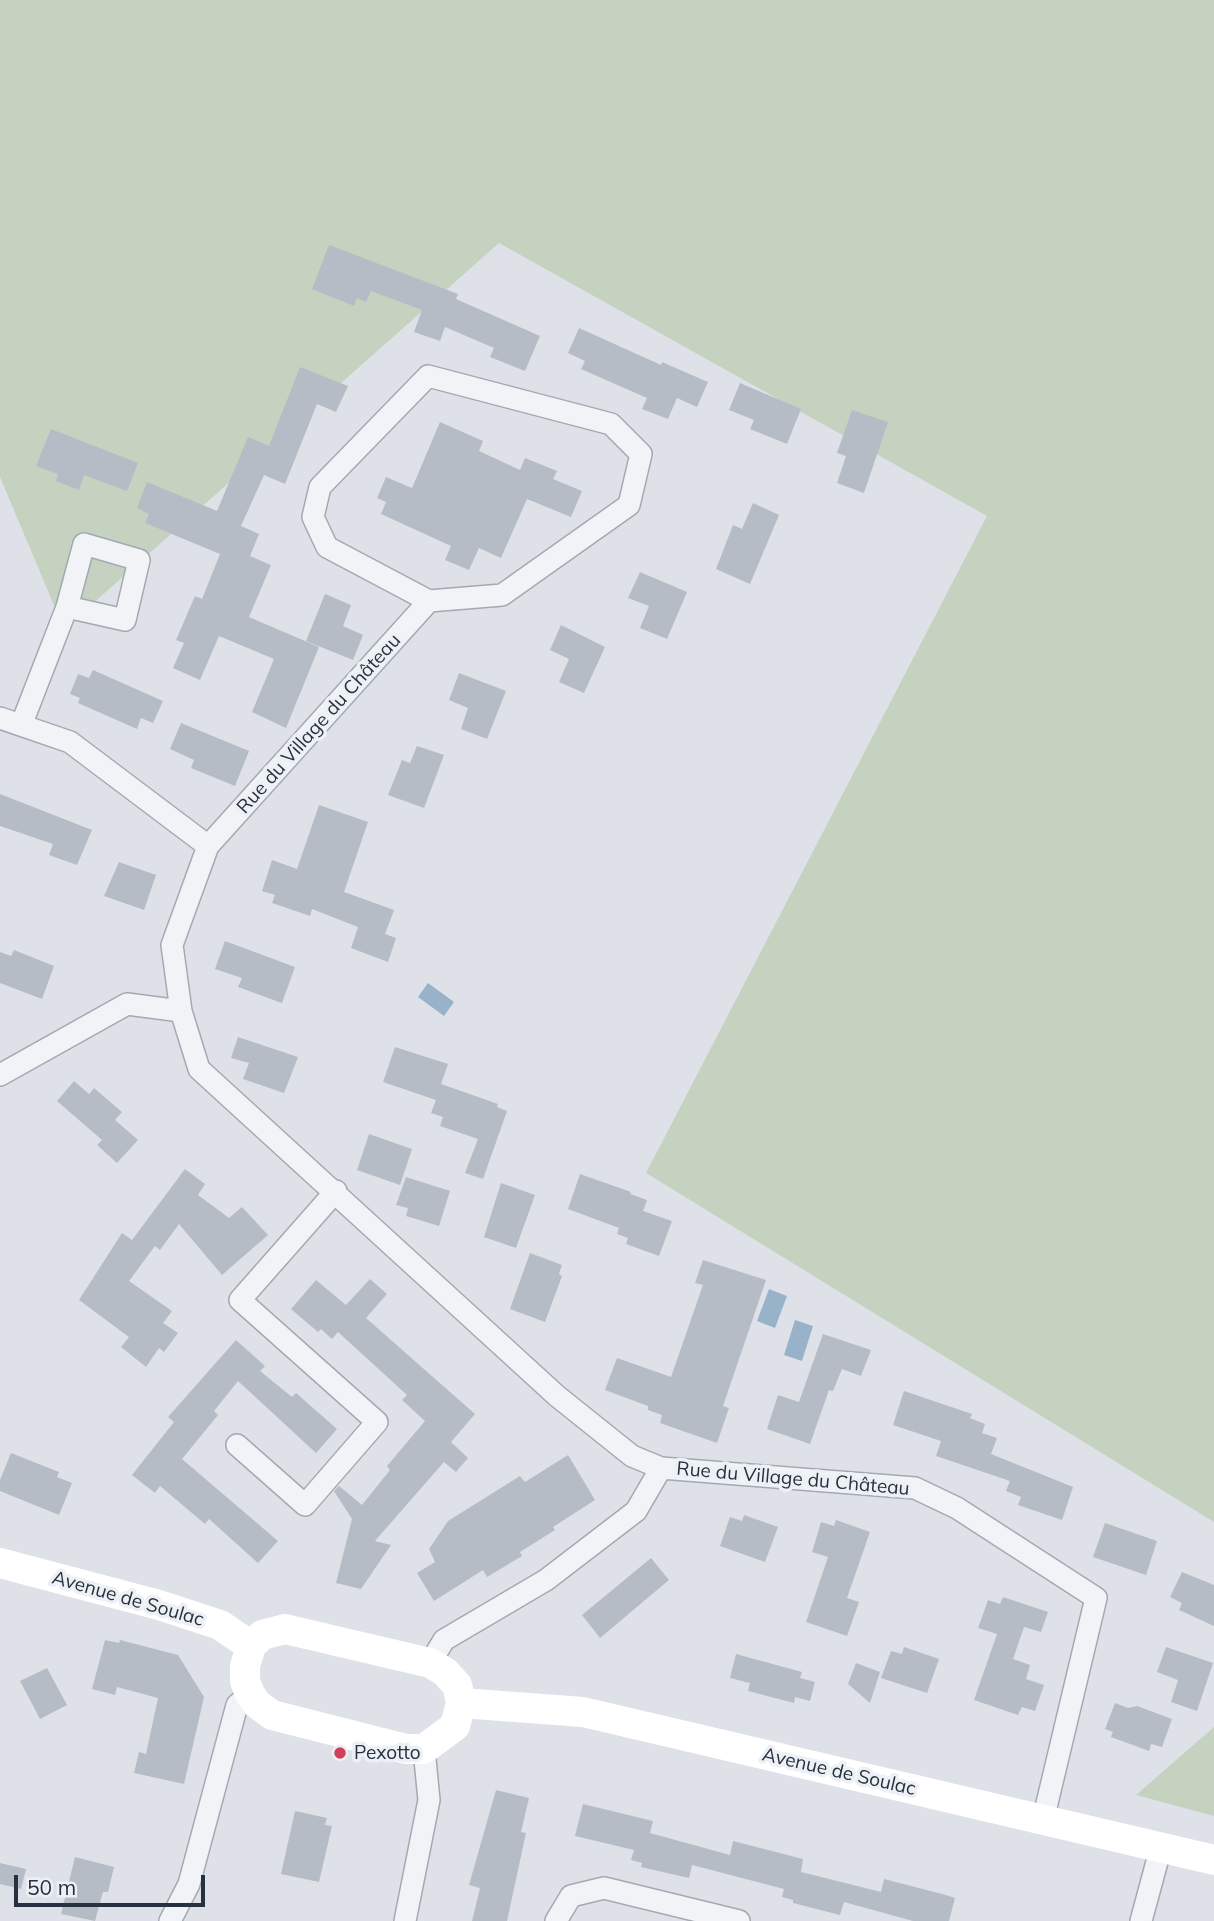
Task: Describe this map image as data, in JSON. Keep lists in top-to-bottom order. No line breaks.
{"streets":{"main road":["Avenue de Soulac"],"street":["Rue du Village du Château"]},"crossings":[["Rue du Village du Château","Avenue de Soulac"]],"places":["Pexotto"],"scale_bar":"50 m"}
